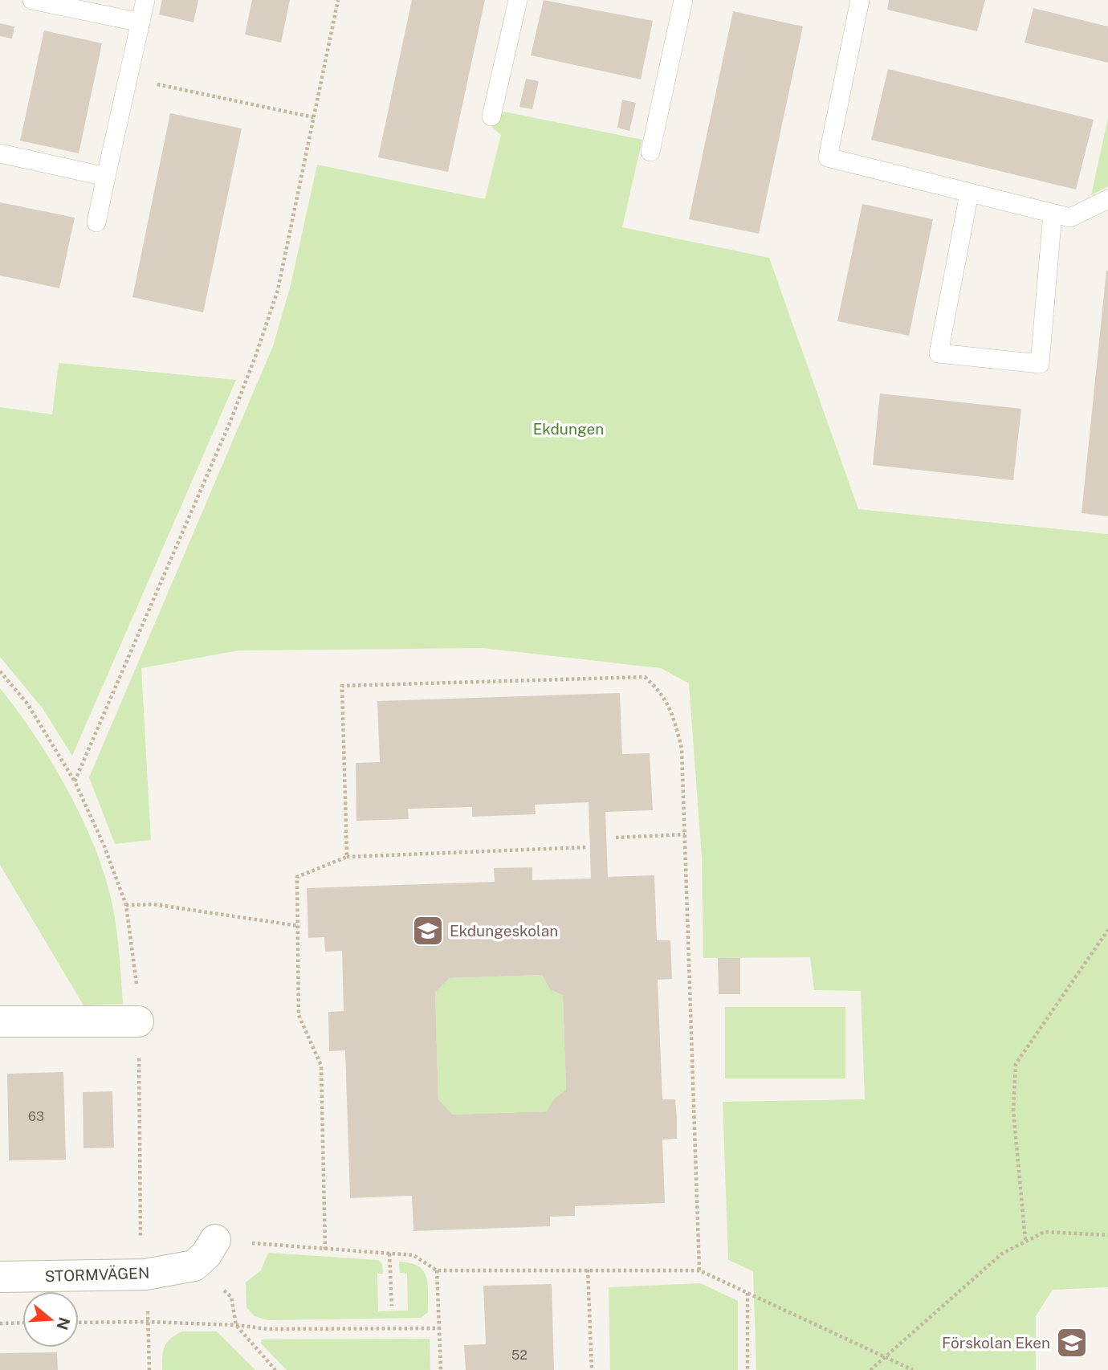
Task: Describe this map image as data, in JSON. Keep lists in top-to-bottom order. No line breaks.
{"streets":{"street":["STORMVÄGEN"]},"parks":["Ekdungen"],"places":{"school or university":["Ekdungeskolan","Förskolan Eken"]},"house_numbers":["63","52"],"north":"right"}
